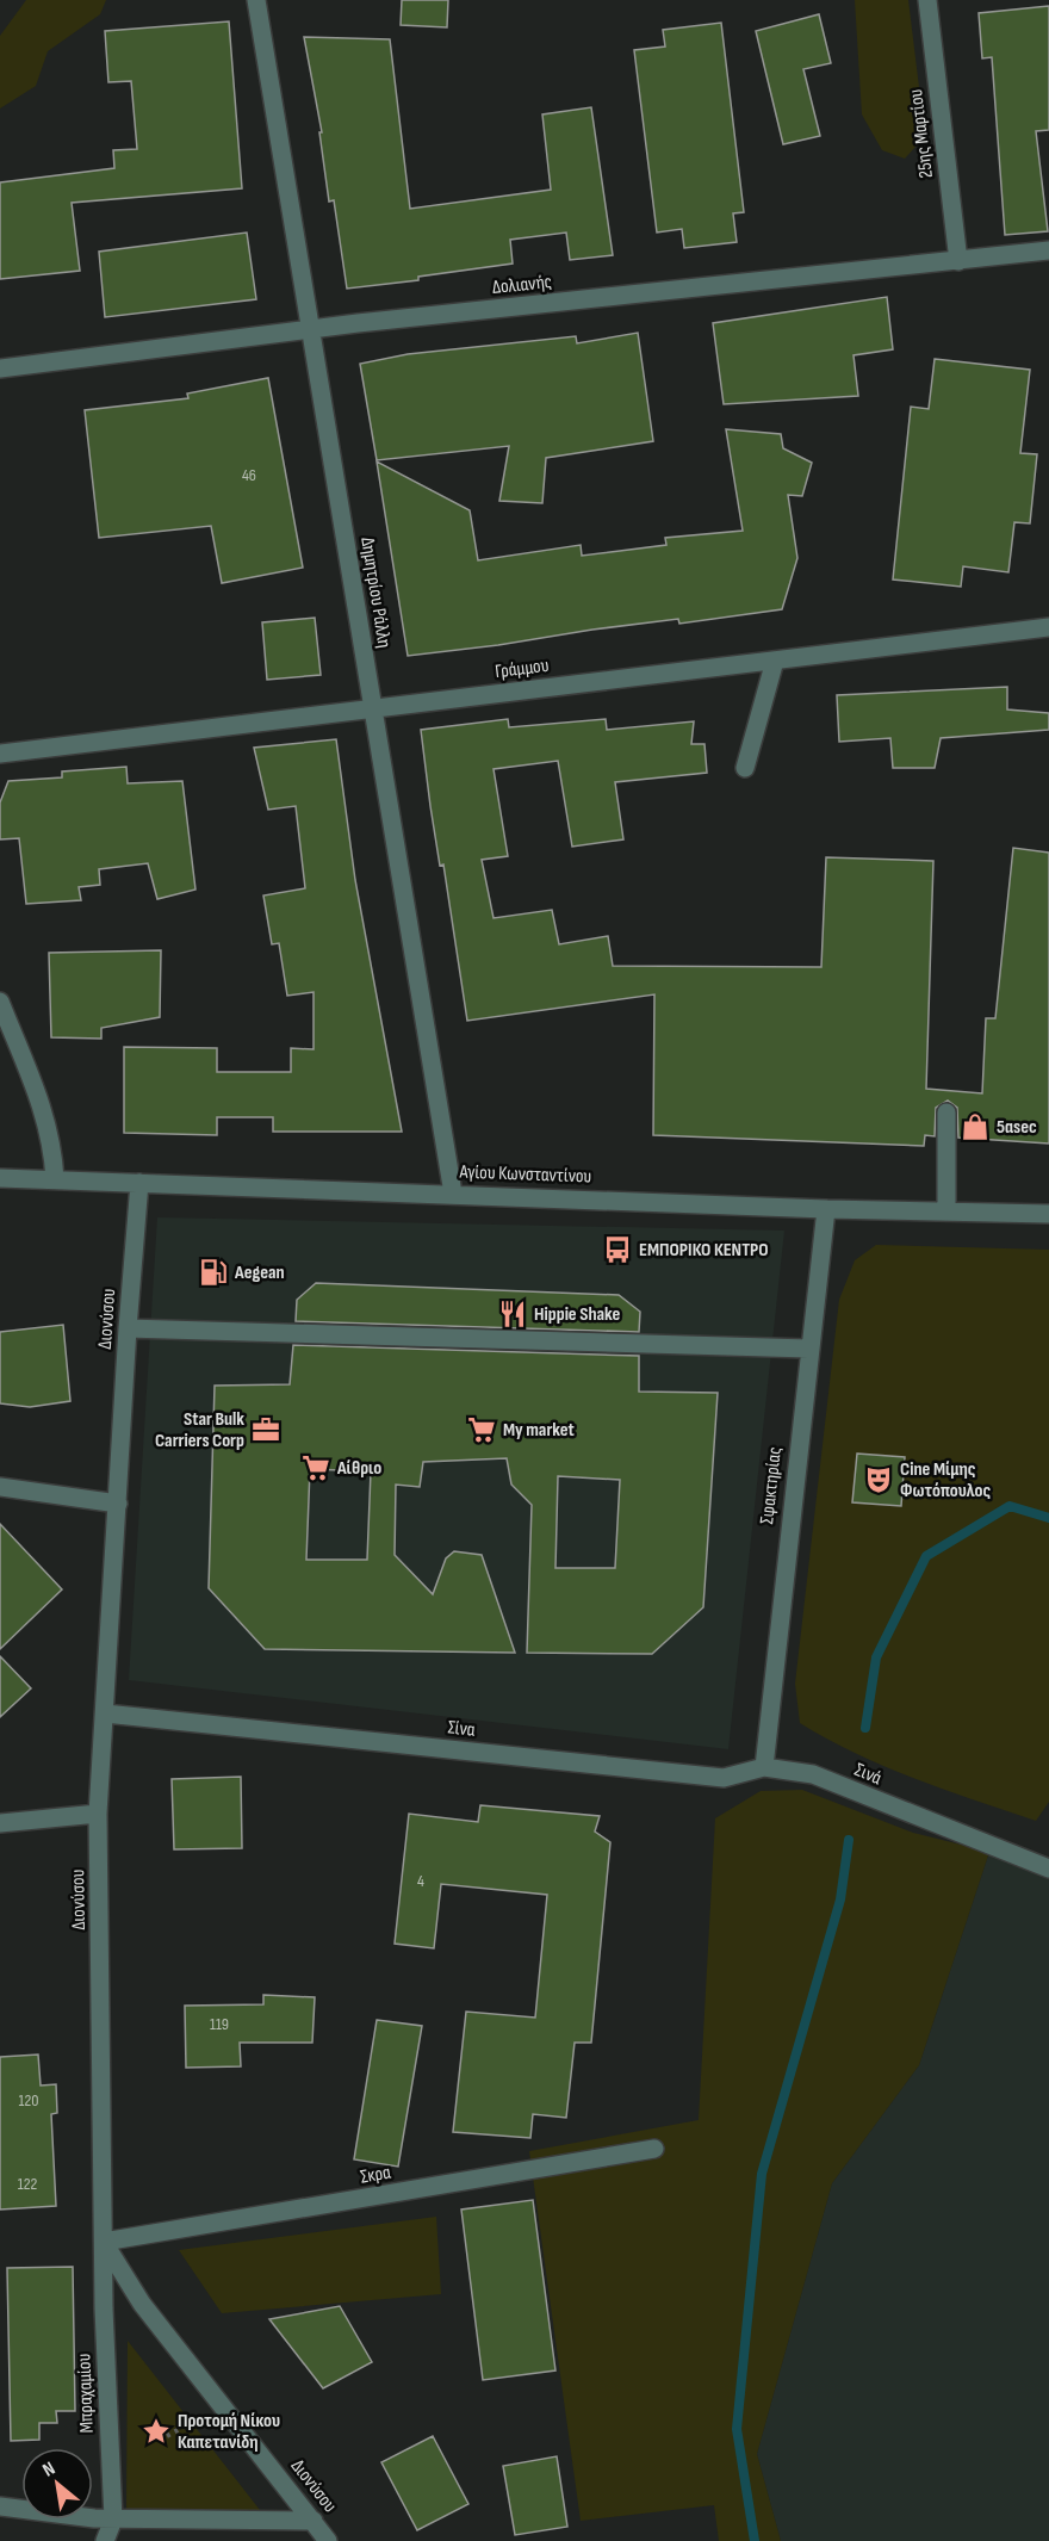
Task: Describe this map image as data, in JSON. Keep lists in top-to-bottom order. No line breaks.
{"streets":{"street":["25ης Μαρτίου","Δολιανής","Δημητρίου Ράλλη","Γράμμου","Αγίου Κωνσταντίνου","Διονύσου","Σφακτηρίας","Σίνα","Σινά","Σκρα","Μπραχαμίου"]},"crossings":[["25ης Μαρτίου","Δολιανής"],["Δολιανής","Δημητρίου Ράλλη"],["Δημητρίου Ράλλη","Γράμμου"],["Δημητρίου Ράλλη","Αγίου Κωνσταντίνου"],["Αγίου Κωνσταντίνου","Διονύσου"],["Αγίου Κωνσταντίνου","Σφακτηρίας"],["Διονύσου","Σίνα"],["Διονύσου","Σκρα"],["Διονύσου","Μπραχαμίου"],["Σφακτηρίας","Σίνα"],["Σίνα","Σινά"],["Σκρα","Μπραχαμίου"]],"places":{"shop":["5αsec"],"bus stop":["ΕΜΠΟΡΙΚΟ ΚΕΝΤΡΟ"],"fuel station":["Aegean"],"restaurant":["Hippie Shake"],"office":["Star Bulk Carriers Corp"],"supermarket":["My market","Αίθριο"],"theatre":["Cine Μίμης Φωτόπουλος"],"place":["Προτομή Νίκου Καπετανίδη"]},"house_numbers":["46","4","119","120","122"],"north":"top left"}
